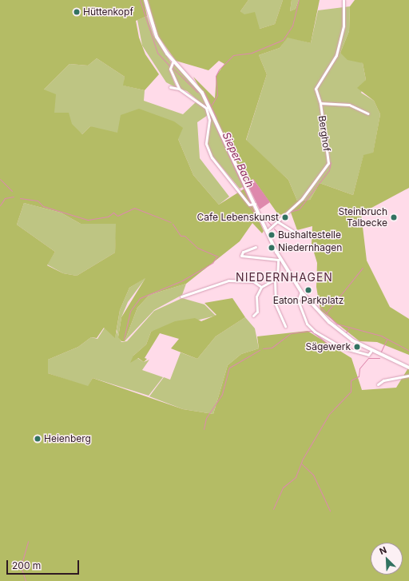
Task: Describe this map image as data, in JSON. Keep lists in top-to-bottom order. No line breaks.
{"streets":{"street":["Berghof"]},"districts":["NIEDERNHAGEN"],"water":["Sieper Bach"],"places":["Hüttenkopf","Cafe Lebenskunst","Steinbruch Talbecke","Bushaltestelle","Niedernhagen","Eaton Parkplatz","Sägewerk","Heienberg"],"scale_bar":"200 m","north":"top left"}
